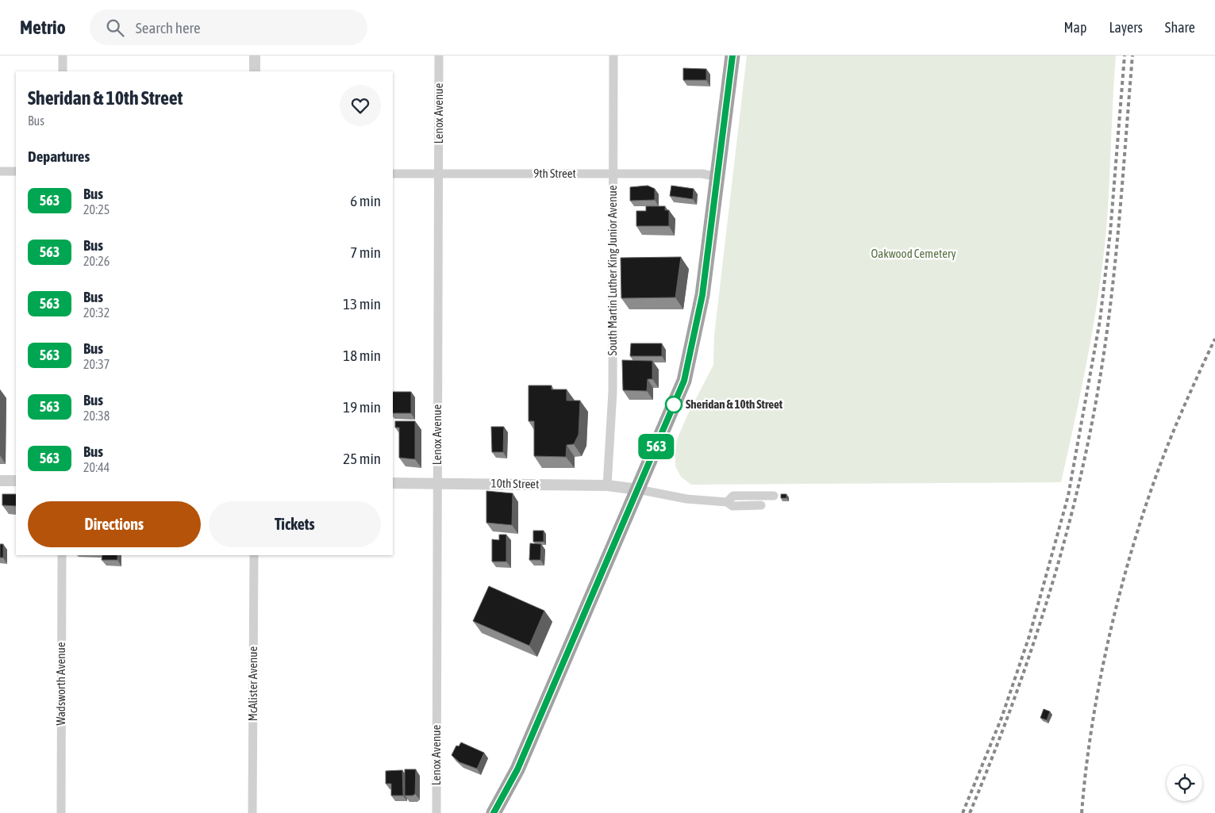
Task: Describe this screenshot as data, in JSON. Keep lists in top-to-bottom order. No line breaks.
{"streets":{"street":["Lenox Avenue","9th Street","South Martin Luther King Junior Avenue","10th Street","Wadsworth Avenue","McAlister Avenue"]},"crossings":[["Lenox Avenue","9th Street"],["Lenox Avenue","10th Street"],["9th Street","South Martin Luther King Junior Avenue"],["South Martin Luther King Junior Avenue","10th Street"]],"parks":["Oakwood Cemetery"],"places":["Sheridan & 10th Street"],"lines":["bus line 563"],"page":{"header":"Metrio","search":"Search here","nav":["Map","Layers","Share"],"on_map":"563","heading":[["Sheridan & 10th Street","Bus"],"Departures"],"list":[{"mark":"563","name":"Bus","note":"20:25","value":"6 min"},{"mark":"563","name":"Bus","note":"20:26","value":"7 min"},{"mark":"563","name":"Bus","note":"20:32","value":"13 min"},{"mark":"563","name":"Bus","note":"20:37","value":"18 min"},{"mark":"563","name":"Bus","note":"20:38","value":"19 min"},{"mark":"563","name":"Bus","note":"20:44","value":"25 min"}],"buttons":["Directions","Tickets"]}}
